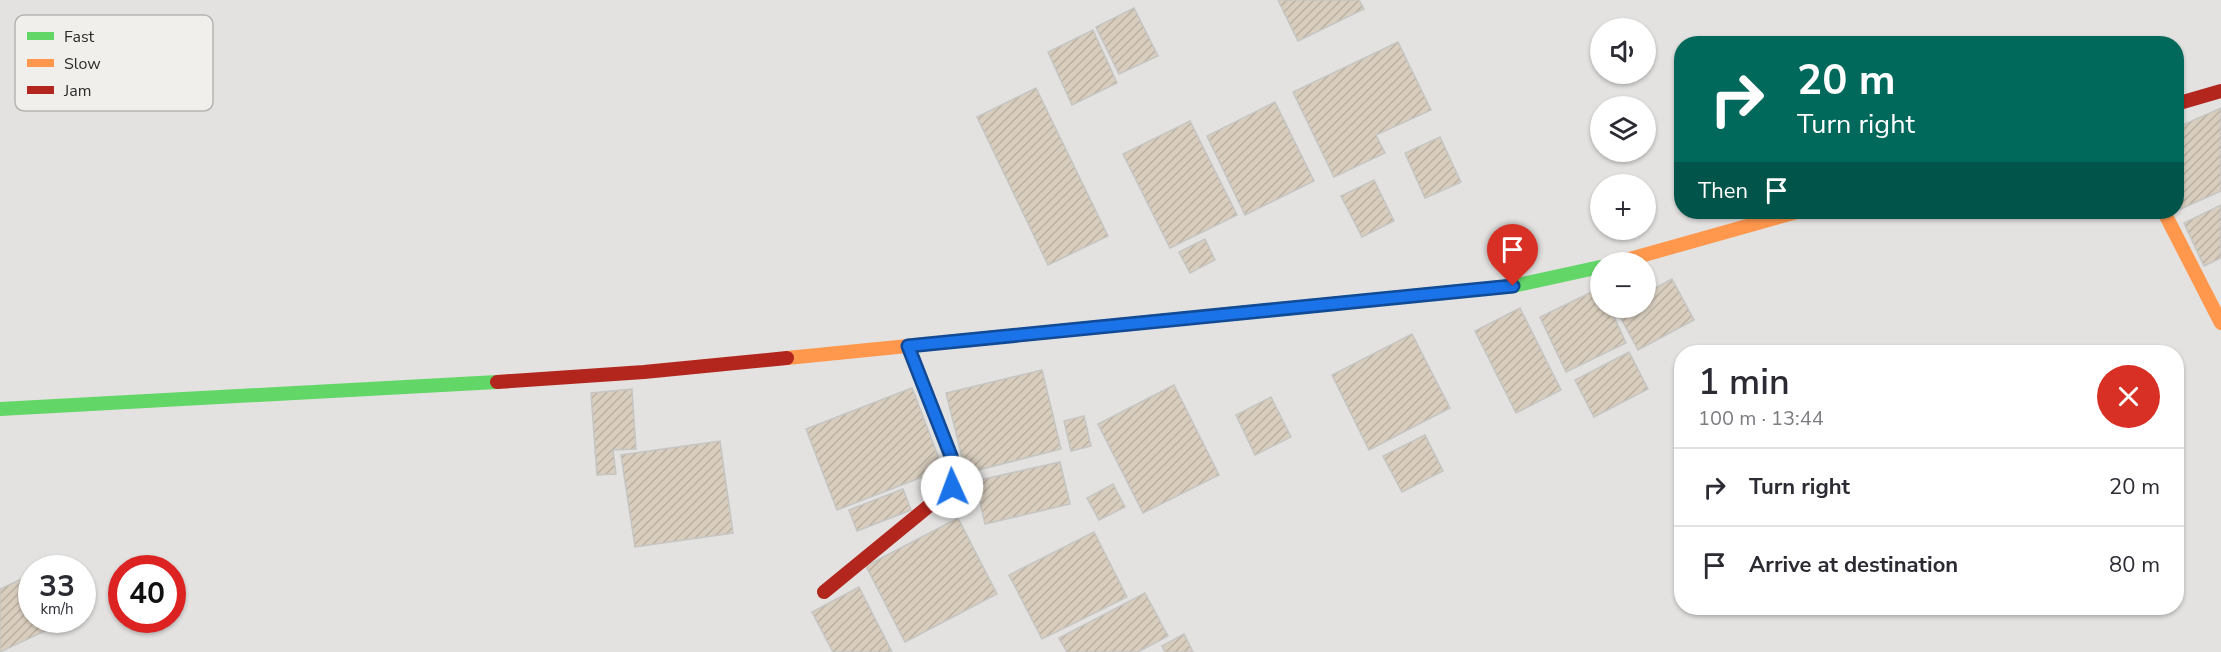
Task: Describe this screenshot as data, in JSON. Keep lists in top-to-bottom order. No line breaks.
{"legend":["Fast","Slow","Jam"],"page":{"map_buttons":["+","−"],"turn":["20 m","Turn right"],"then":"Then","heading":["1 min","100 m · 13:44"],"list":[{"name":"Turn right","value":"20 m"},{"name":"Arrive at destination","value":"80 m"}],"speed":"33 km/h","limit":"40"}}
